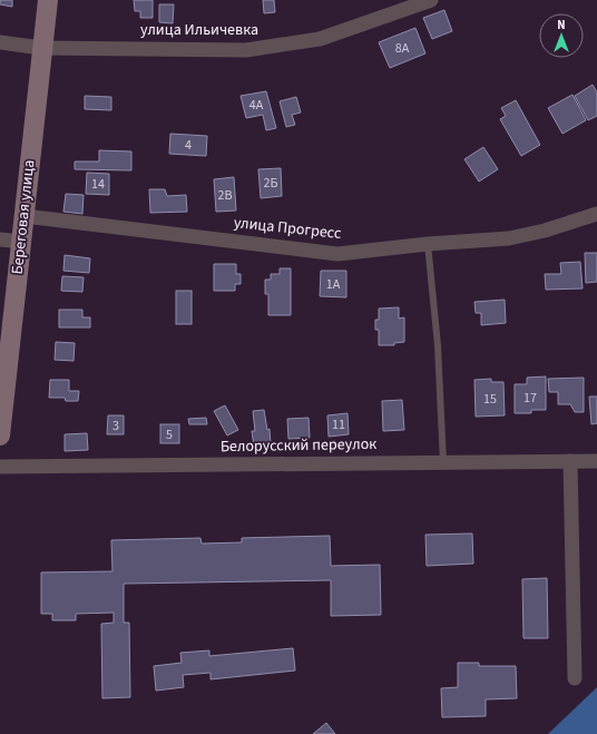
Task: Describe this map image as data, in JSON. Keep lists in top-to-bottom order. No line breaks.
{"streets":{"main road":["Береговая улица"],"street":["улица Ильичевка","улица Прогресс","Белорусский переулок"]},"crossings":[["улица Ильичевка","Береговая улица"],["Береговая улица","улица Прогресс"]],"house_numbers":["8А","4А","4","2Б","14","2В","1А","17","15","11","3","5"],"north":"top"}
